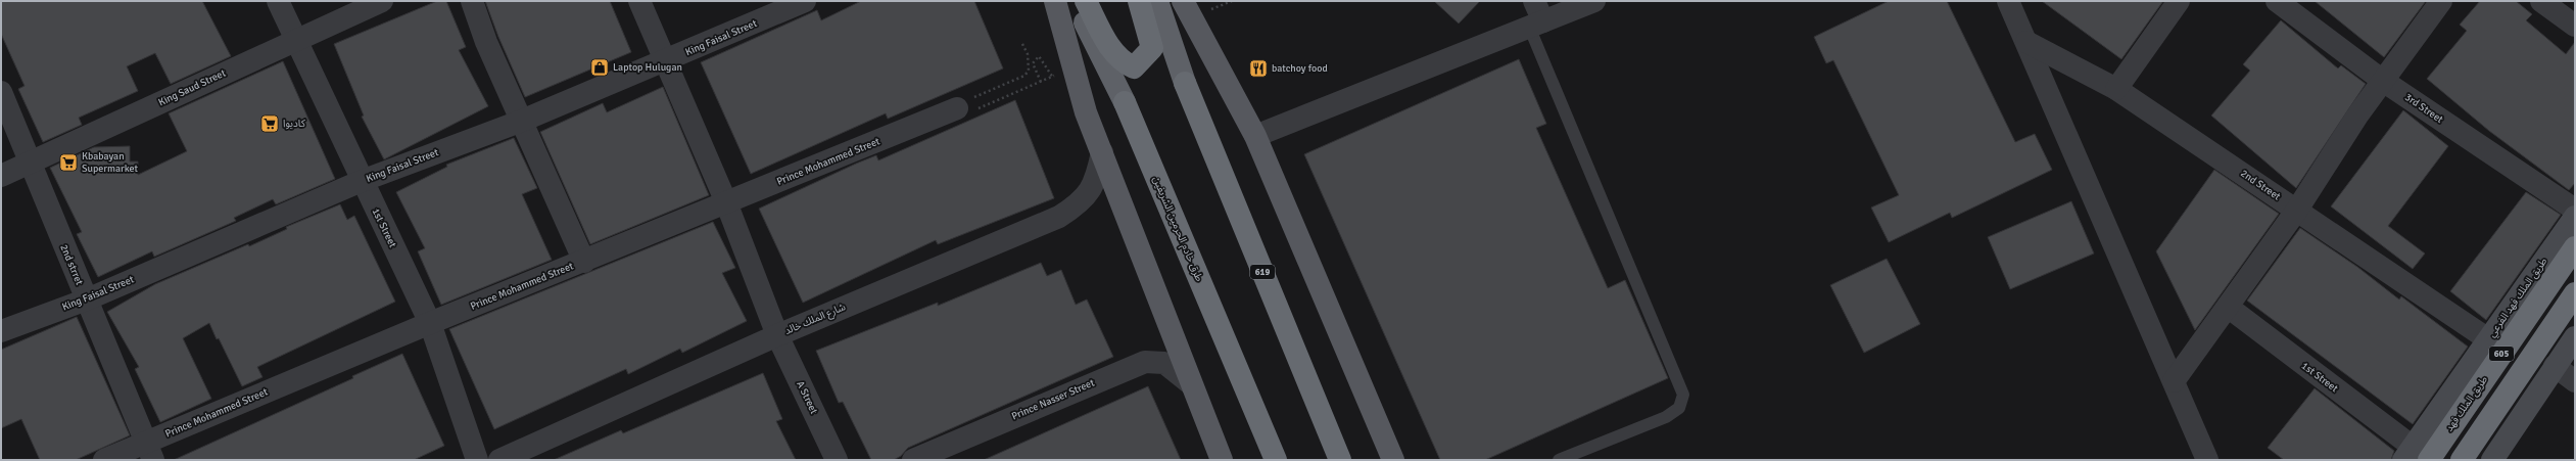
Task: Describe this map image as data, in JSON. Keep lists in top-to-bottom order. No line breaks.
{"streets":{"highway":["طرق خادم الحرمين الشريفين","619","605","طريق الملك فهد"],"main road":["طريق الملك فهد الفرعي"],"street":["King Faisal Street","King Saud Street","3rd Street","Prince Mohammed Street","2nd Street","1st Street","2nd strret","شارع الملك خالد","A Street","Prince Nasser Street"]},"crossings":[["King Faisal Street","1st Street"],["King Faisal Street","2nd strret"],["King Faisal Street","A Street"],["King Saud Street","1st Street"],["King Saud Street","2nd strret"],["Prince Mohammed Street","1st Street"],["Prince Mohammed Street","2nd strret"],["Prince Mohammed Street","A Street"],["2nd Street","طريق الملك فهد الفرعي"],["1st Street","طريق الملك فهد الفرعي"],["1st Street","طريق الملك فهد"],["طريق الملك فهد الفرعي","طريق الملك فهد"],["شارع الملك خالد","A Street"]],"places":{"shop":["Laptop Hulugan"],"restaurant":["batchoy food"],"supermarket":["كاديوا","Kbabayan Supermarket"]}}
